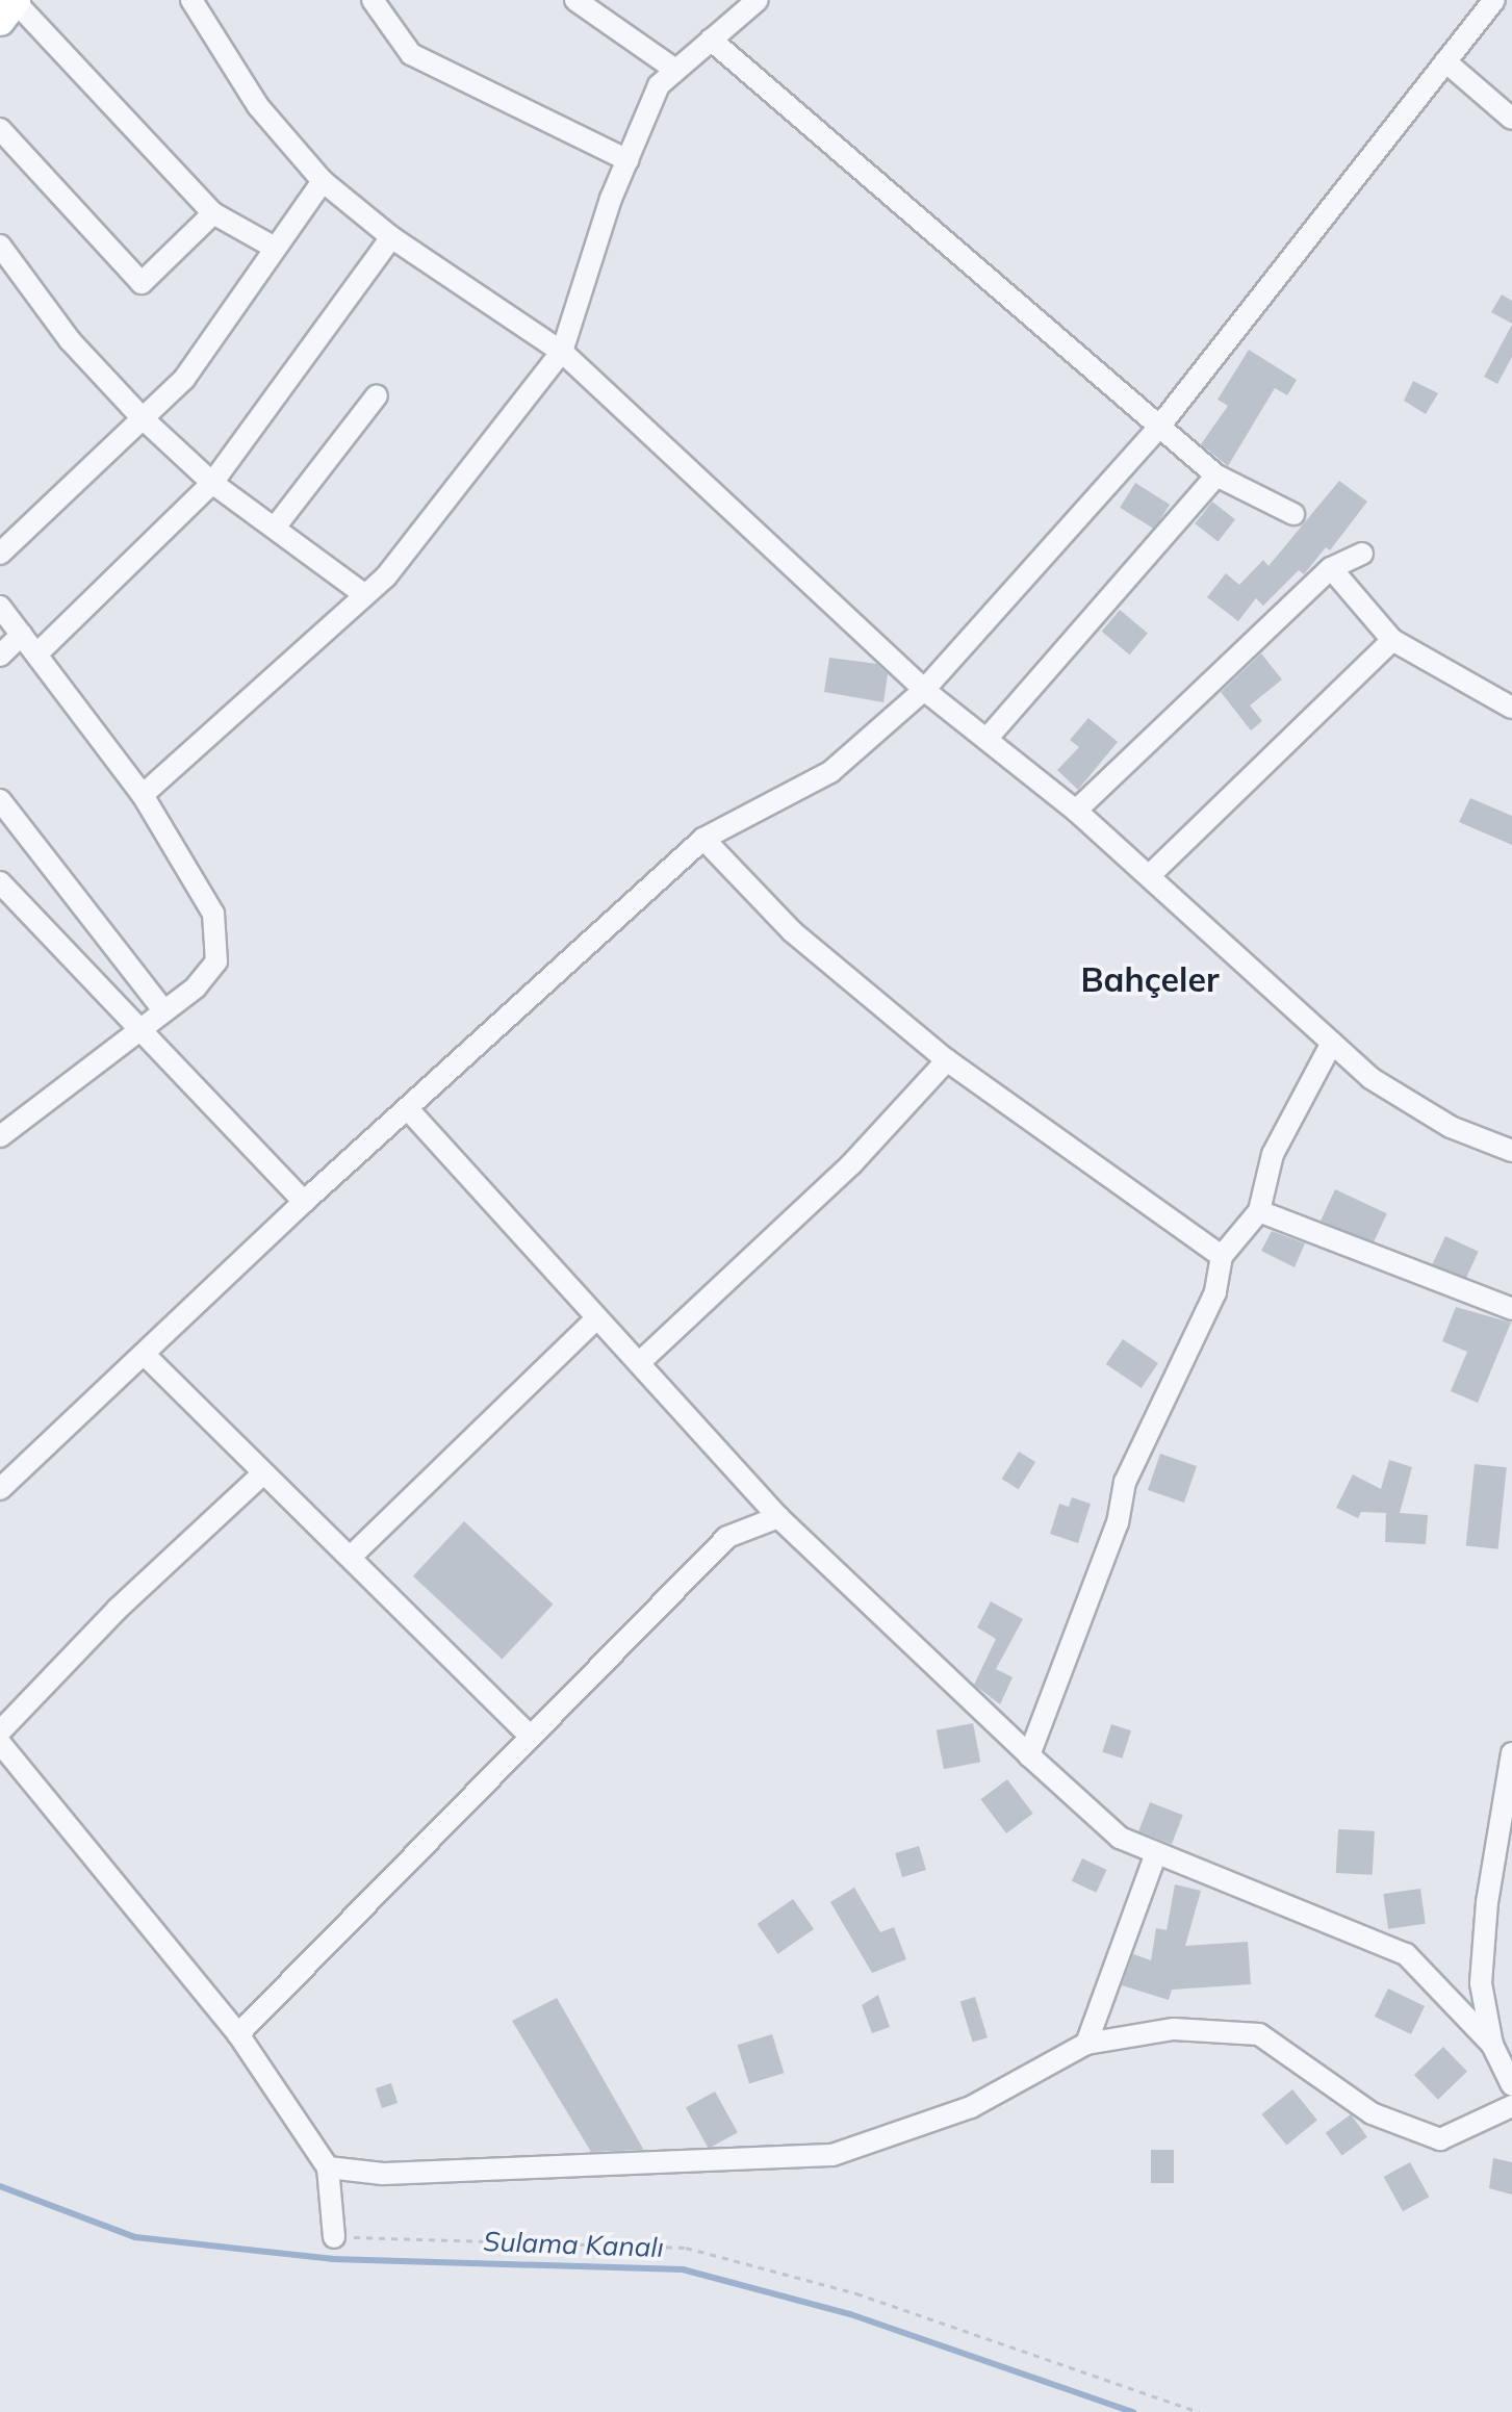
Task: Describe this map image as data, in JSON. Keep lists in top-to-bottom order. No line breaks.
{"districts":["Bahçeler"],"water":["Sulama Kanalı"]}
